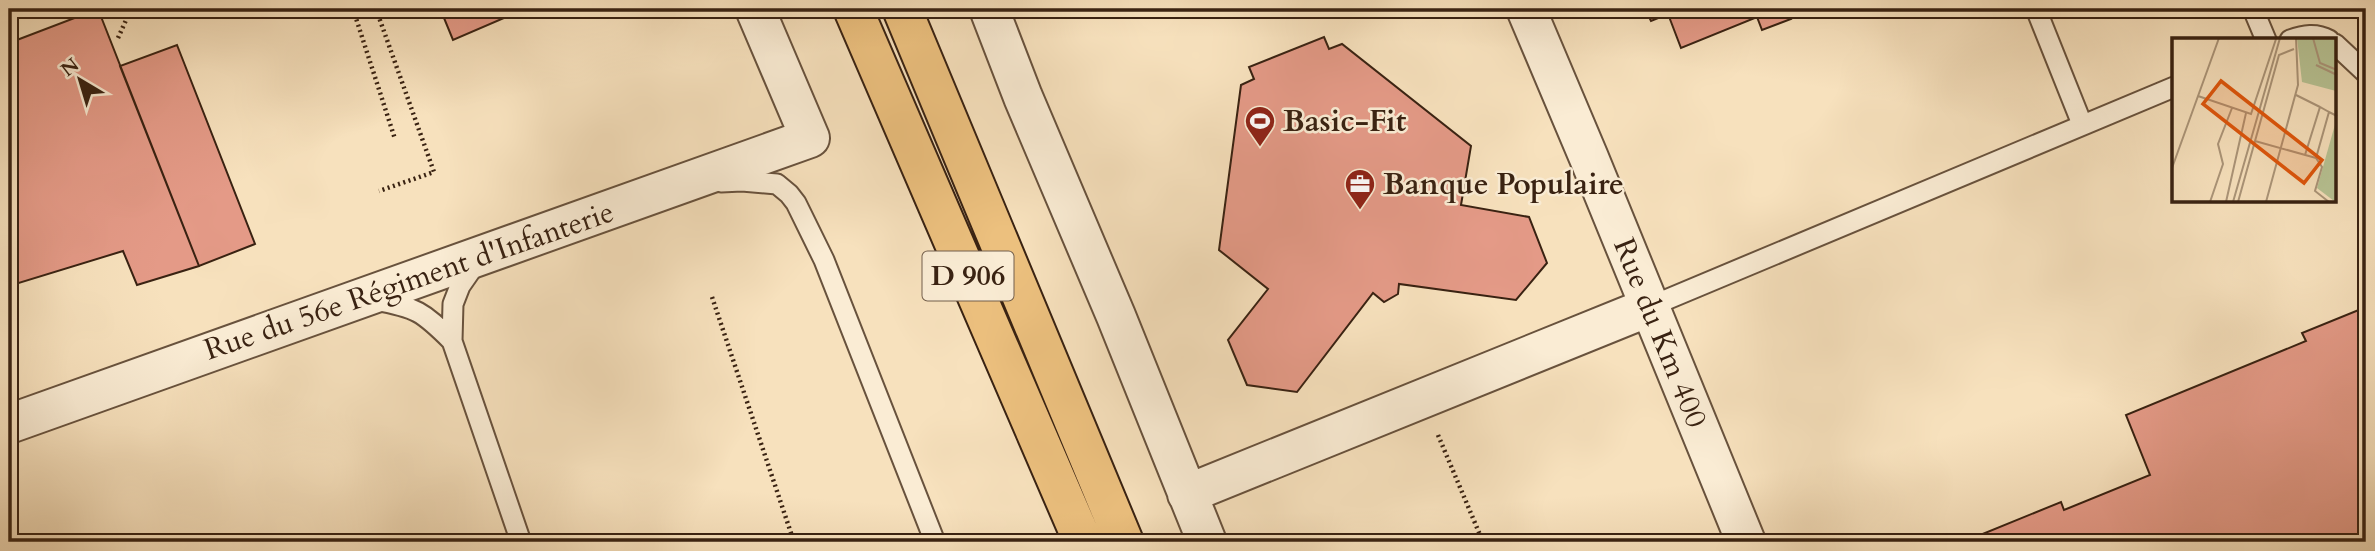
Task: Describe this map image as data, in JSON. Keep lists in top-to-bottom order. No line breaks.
{"streets":{"main road":["D 906"],"street":["Rue du 56e Régiment d'Infanterie","Rue du Km 400"]},"places":{"sports":["Basic-Fit"],"office":["Banque Populaire"]},"north":"top left"}
